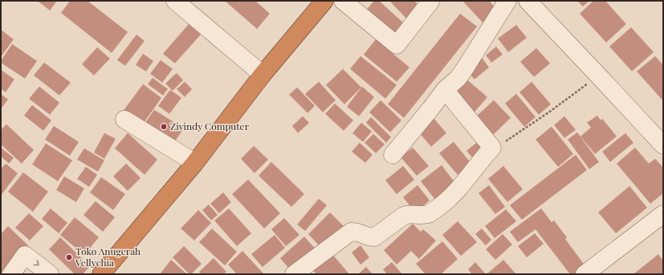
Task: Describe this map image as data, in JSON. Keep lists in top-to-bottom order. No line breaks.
{"places":["Zivindy Computer","Toko Anugerah Vellychia"]}
